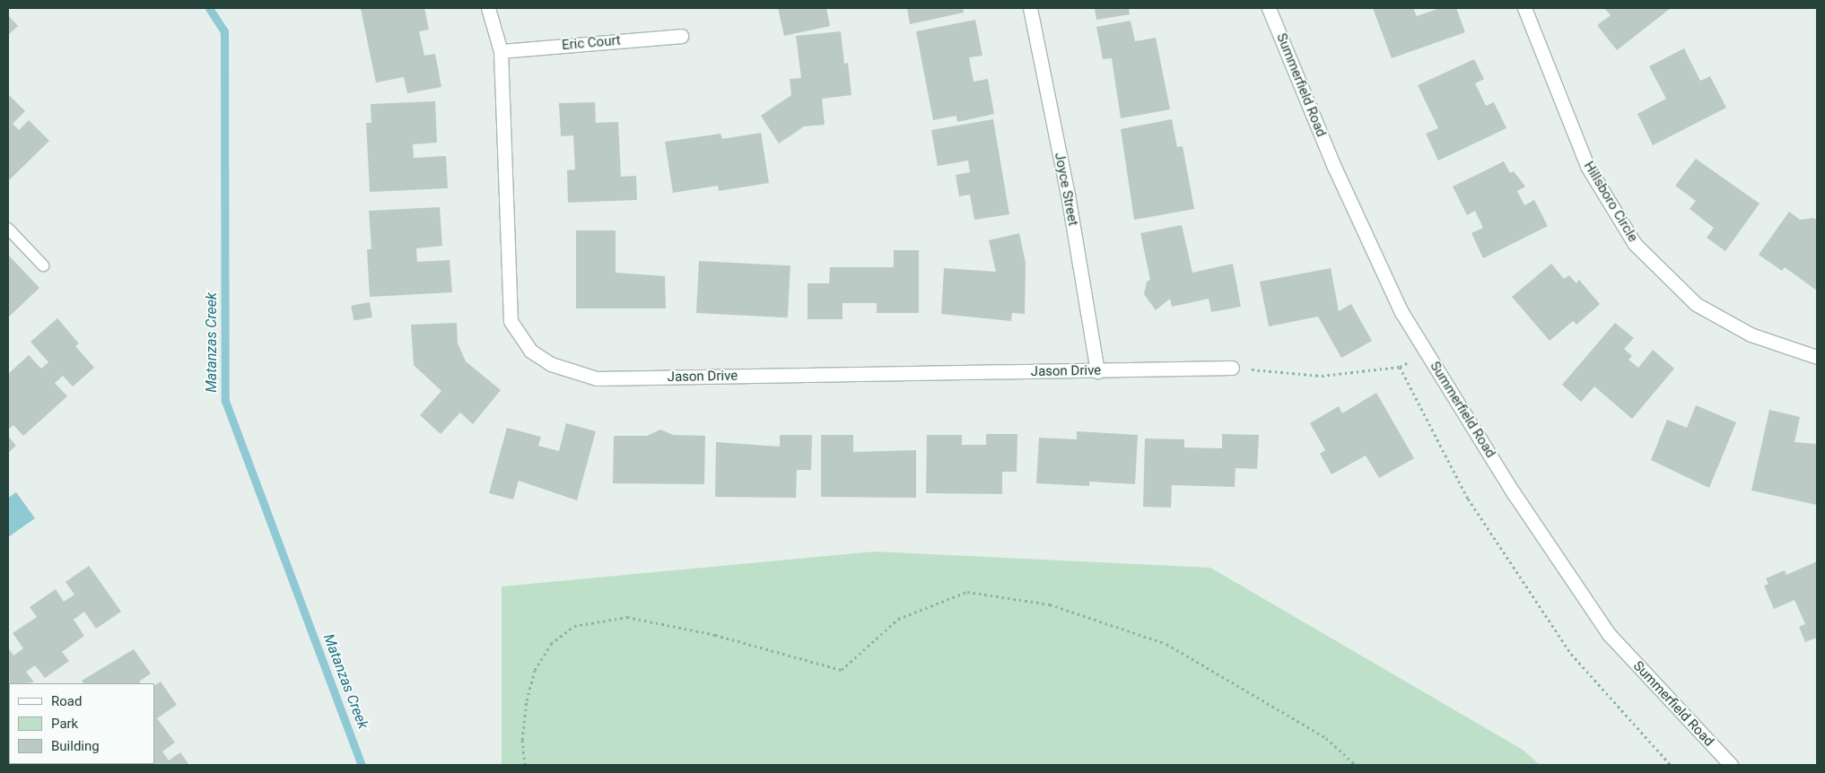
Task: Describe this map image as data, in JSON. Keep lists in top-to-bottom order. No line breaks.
{"streets":{"street":["Eric Court","Summerfield Road","Joyce Street","Hillsboro Circle","Jason Drive"]},"crossings":[["Eric Court","Jason Drive"],["Joyce Street","Jason Drive"]],"water":["Matanzas Creek"],"legend":["Road","Park","Building"]}
